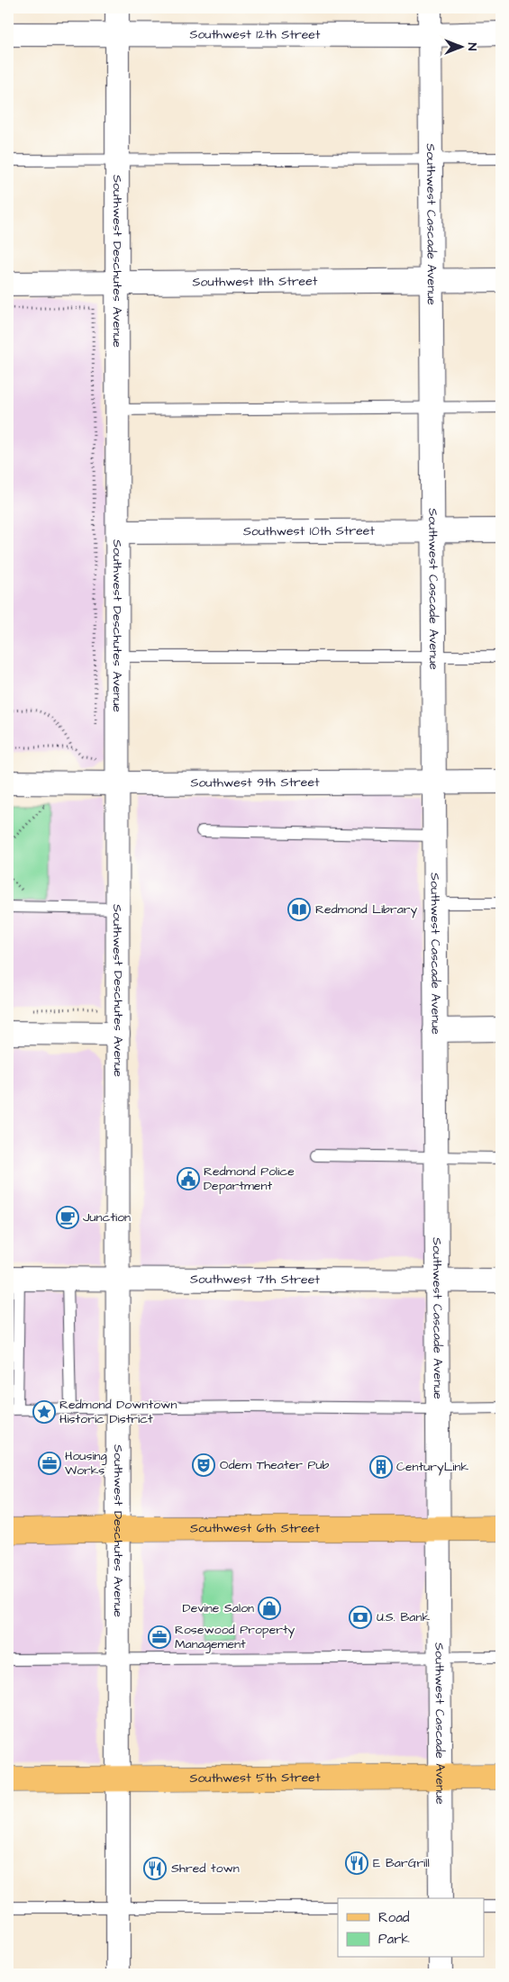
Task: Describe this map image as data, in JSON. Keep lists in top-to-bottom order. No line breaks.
{"streets":{"main road":["Southwest 6th Street","Southwest 5th Street"],"street":["Southwest 12th Street","Southwest Cascade Avenue","Southwest Deschutes Avenue","Southwest 11th Street","Southwest 10th Street","Southwest 9th Street","Southwest 7th Street"]},"crossings":[["Southwest 12th Street","Southwest Cascade Avenue"],["Southwest 12th Street","Southwest Deschutes Avenue"],["Southwest Cascade Avenue","Southwest 11th Street"],["Southwest Cascade Avenue","Southwest 10th Street"],["Southwest Cascade Avenue","Southwest 9th Street"],["Southwest Cascade Avenue","Southwest 7th Street"],["Southwest Cascade Avenue","Southwest 6th Street"],["Southwest Cascade Avenue","Southwest 5th Street"],["Southwest Deschutes Avenue","Southwest 11th Street"],["Southwest Deschutes Avenue","Southwest 10th Street"],["Southwest Deschutes Avenue","Southwest 9th Street"],["Southwest Deschutes Avenue","Southwest 7th Street"],["Southwest Deschutes Avenue","Southwest 6th Street"],["Southwest Deschutes Avenue","Southwest 5th Street"]],"places":{"library":["Redmond Library"],"public building":["Redmond Police Department"],"cafe":["Junction"],"place":["Redmond Downtown Historic District"],"office":["Housing Works","Rosewood Property Management"],"theatre":["Odem Theater Pub"],"building":["CenturyLink"],"shop":["Devine Salon"],"bank":["U.S. Bank"],"restaurant":["E BarGrill","Shred town"]},"legend":["Road","Park"],"north":"right"}
